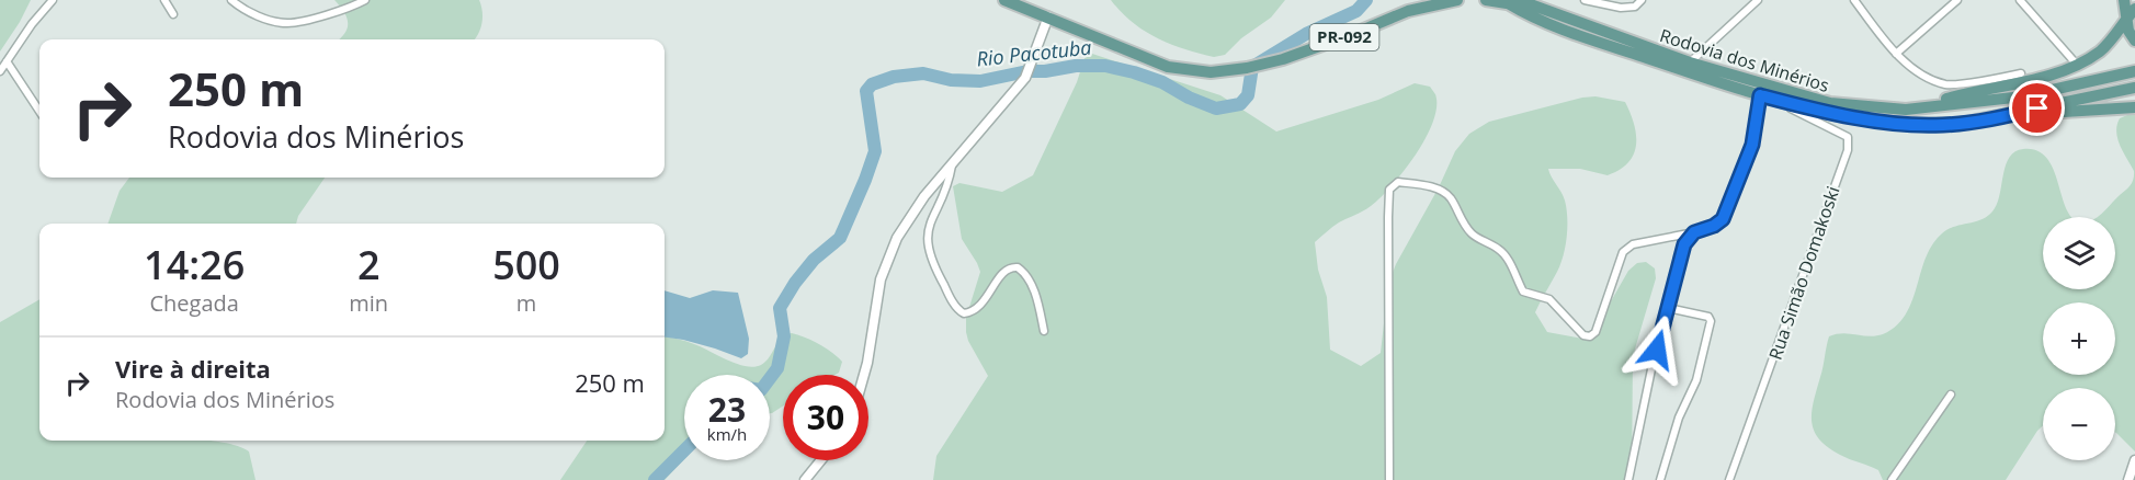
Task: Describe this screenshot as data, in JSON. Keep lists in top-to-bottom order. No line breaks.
{"streets":{"main road":["PR-092","Rodovia dos Minérios"],"street":["Rua Simão Domakoski"]},"crossings":[["Rodovia dos Minérios","Rua Simão Domakoski"]],"water":["Rio Pacotuba"],"page":{"turn":["250 m","Rodovia dos Minérios"],"map_buttons":["+","−"],"eta":["14:26","Chegada","2","min","500","m"],"list":[{"name":"Vire à direita","note":"Rodovia dos Minérios","value":"250 m"}],"speed":"23 km/h","limit":"30"}}
